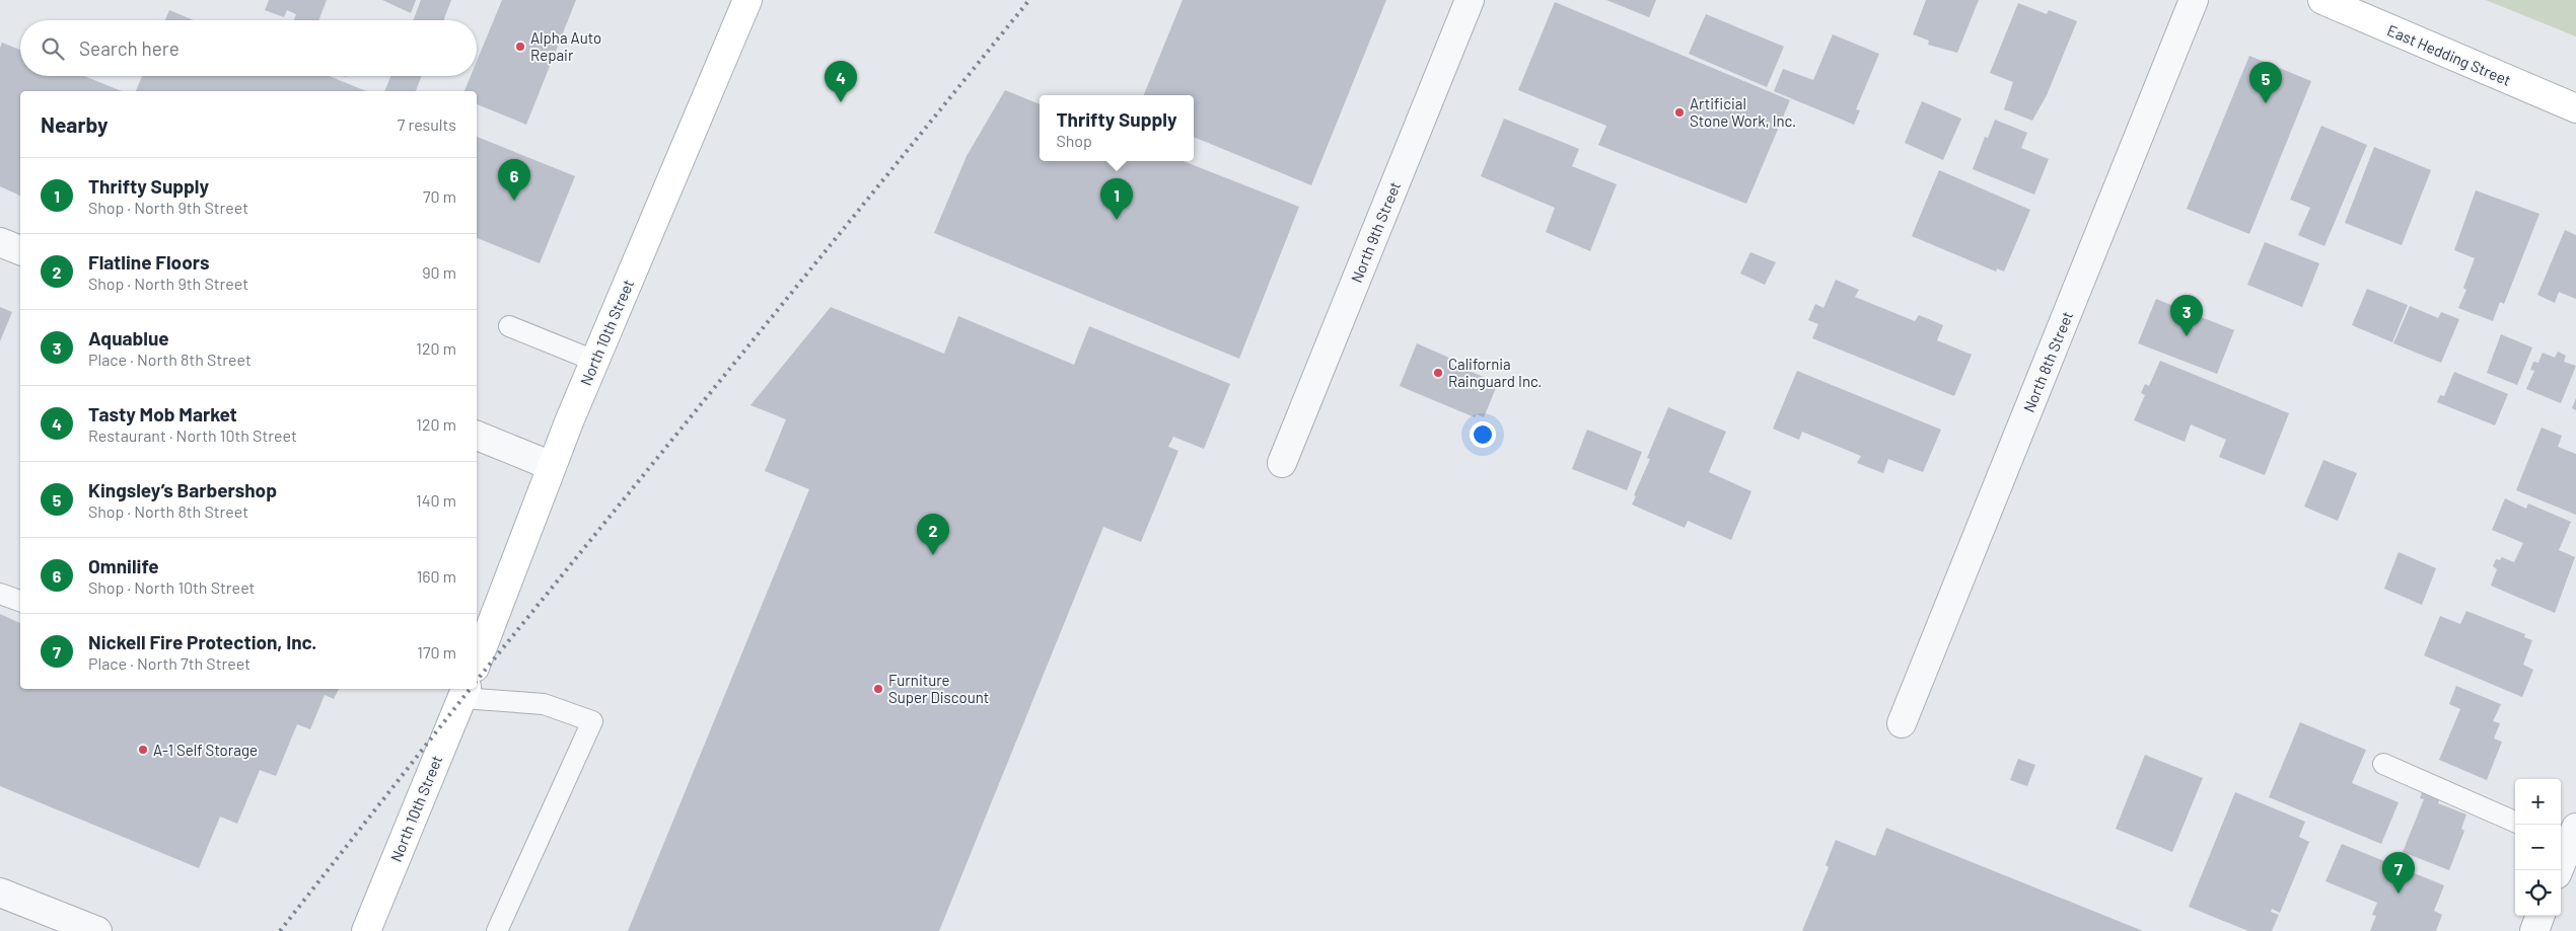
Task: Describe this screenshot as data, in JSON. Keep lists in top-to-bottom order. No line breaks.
{"streets":{"main road":["East Hedding Street","North 10th Street"],"street":["North 9th Street","North 8th Street"]},"places":["Alpha Auto Repair","Artificial Stone Work, Inc.","California Rainguard Inc.","Furniture Super Discount","A-1 Self Storage"],"page":{"search":"Search here","pins":["4","5","6","1","3","2","7"],"heading":["Nearby","7 results"],"popup":["Thrifty Supply","Shop"],"list":[{"mark":"1","name":"Thrifty Supply","note":"Shop · North 9th Street","value":"70 m"},{"mark":"2","name":"Flatline Floors","note":"Shop · North 9th Street","value":"90 m"},{"mark":"3","name":"Aquablue","note":"Place · North 8th Street","value":"120 m"},{"mark":"4","name":"Tasty Mob Market","note":"Restaurant · North 10th Street","value":"120 m"},{"mark":"5","name":"Kingsley’s Barbershop","note":"Shop · North 8th Street","value":"140 m"},{"mark":"6","name":"Omnilife","note":"Shop · North 10th Street","value":"160 m"},{"mark":"7","name":"Nickell Fire Protection, Inc.","note":"Place · North 7th Street","value":"170 m"}],"map_buttons":["+","−"]}}
